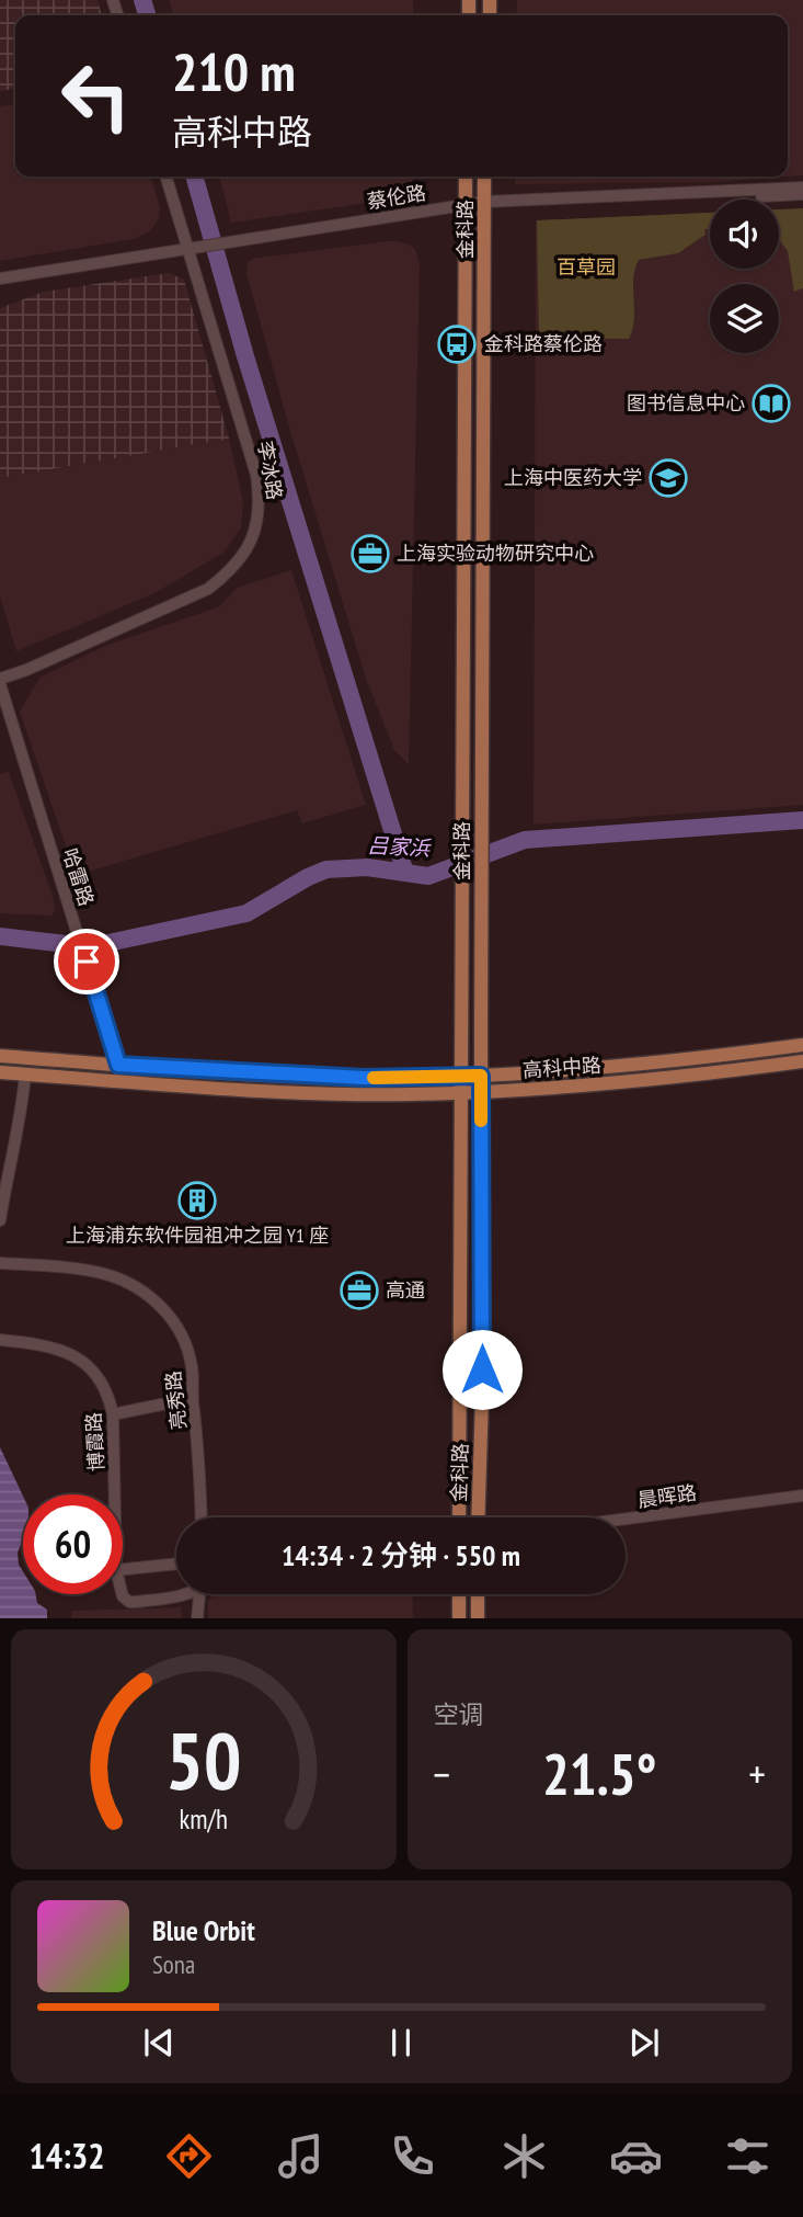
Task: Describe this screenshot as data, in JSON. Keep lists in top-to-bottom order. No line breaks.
{"streets":{"main road":["金科路","高科中路"],"street":["蔡伦路","李冰路","哈雷路","亮秀路","博霞路","晨晖路"]},"crossings":[["蔡伦路","金科路"],["蔡伦路","李冰路"],["金科路","高科中路"],["李冰路","哈雷路"],["哈雷路","高科中路"]],"water":["吕家浜"],"parks":["百草园"],"places":{"bus stop":["金科路蔡伦路"],"library":["图书信息中心"],"school or university":["上海中医药大学"],"office":["上海实验动物研究中心","高通"],"building":["上海浦东软件园祖冲之园 Y1 座"]},"page":{"turn":["210 m","高科中路"],"limit":"60","trip":"14:34 · 2 分钟 · 550 m","tile":"空调","heat":["−","21.5°","+"],"song":["Blue Orbit","Sona"],"tabs":"14:32","gauge":["50","km/h"]}}
